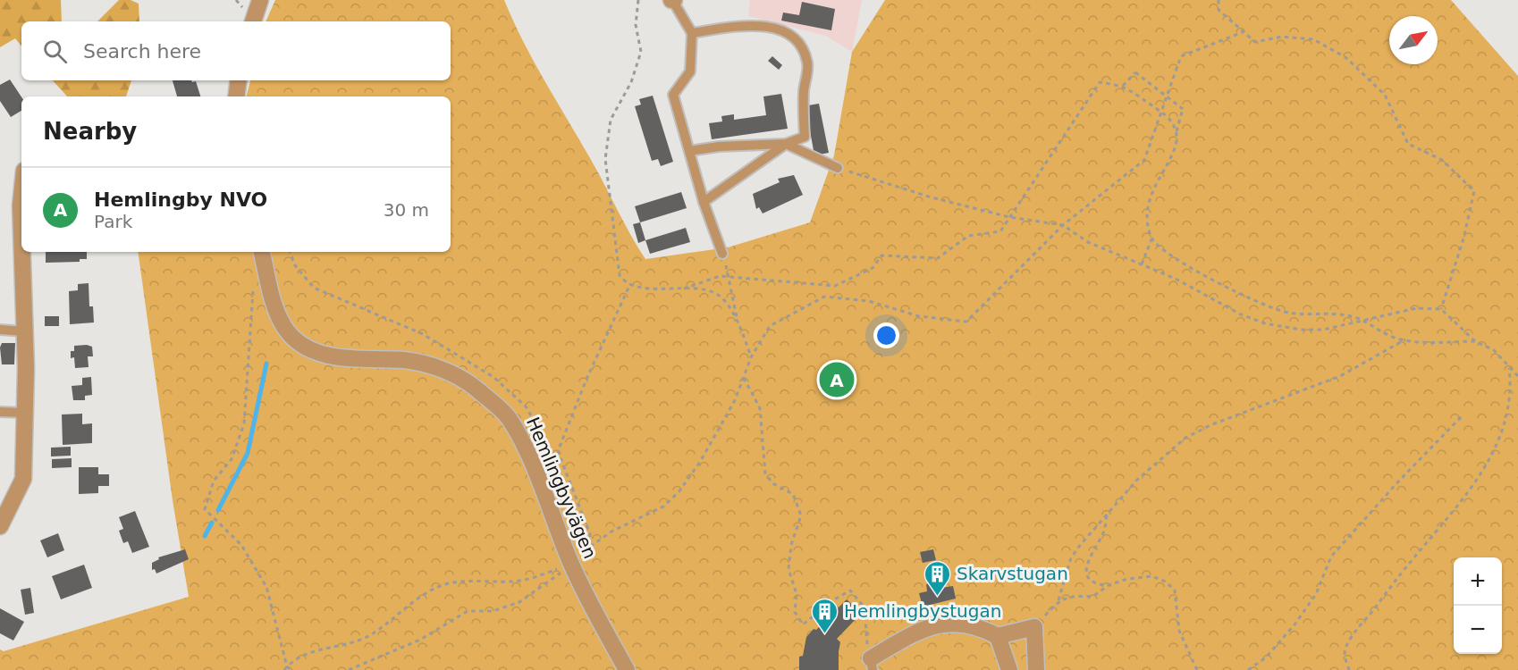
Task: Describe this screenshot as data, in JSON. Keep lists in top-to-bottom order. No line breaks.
{"streets":{"street":["Hemlingbyvägen"]},"places":{"building":["Skarvstugan","Hemlingbystugan"]},"north":"top right","page":{"search":"Search here","heading":"Nearby","list":[{"mark":"A","name":"Hemlingby NVO","note":"Park","value":"30 m"}],"pins":"A","map_buttons":["+","−"]}}
